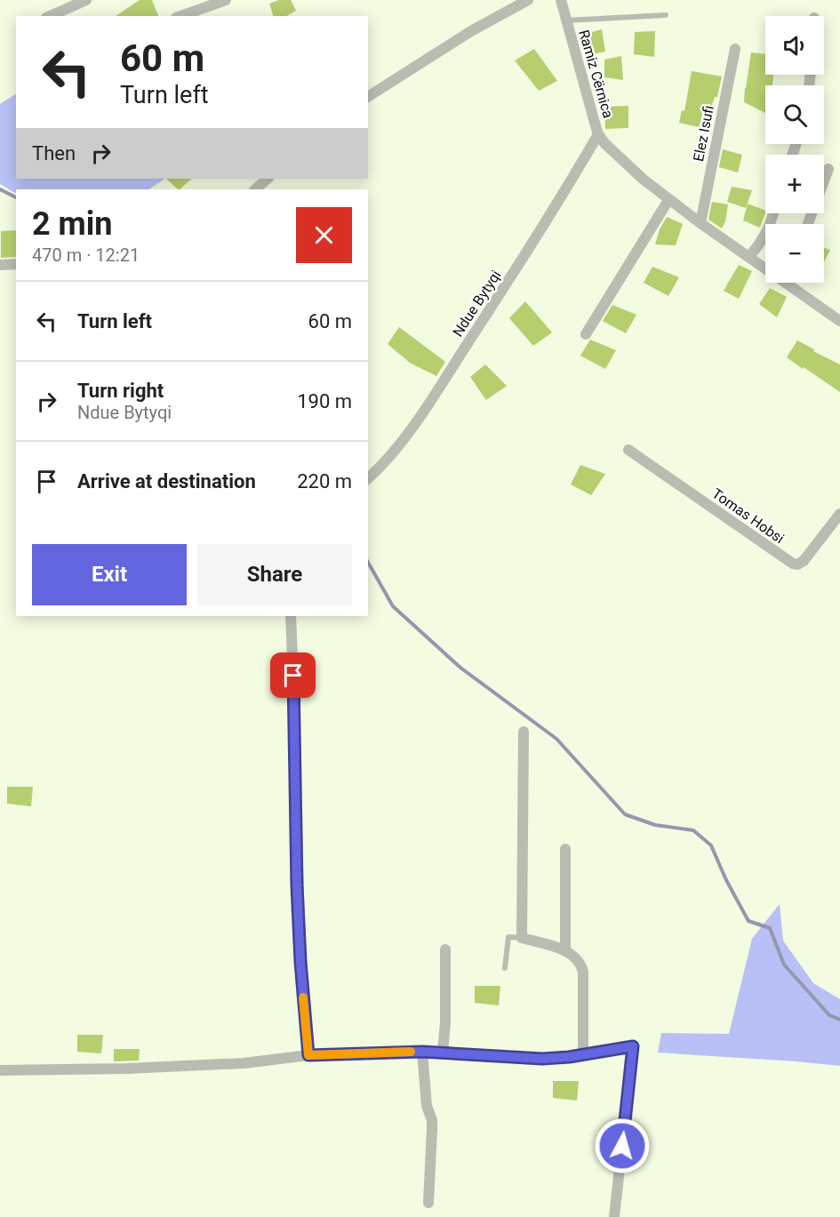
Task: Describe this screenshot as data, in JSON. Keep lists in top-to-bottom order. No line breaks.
{"streets":{"street":["Ramiz Cërnica","Elez Isufi","Ndue Bytyqi","Tomas Hobsi"]},"crossings":[["Ramiz Cërnica","Elez Isufi"],["Ramiz Cërnica","Ndue Bytyqi"]],"page":{"map_buttons":["+","−"],"turn":["60 m","Turn left"],"then":"Then","heading":["2 min","470 m · 12:21"],"list":[{"name":"Turn left","value":"60 m"},{"name":"Turn right","note":"Ndue Bytyqi","value":"190 m"},{"name":"Arrive at destination","value":"220 m"}],"buttons":["Exit","Share"]}}
